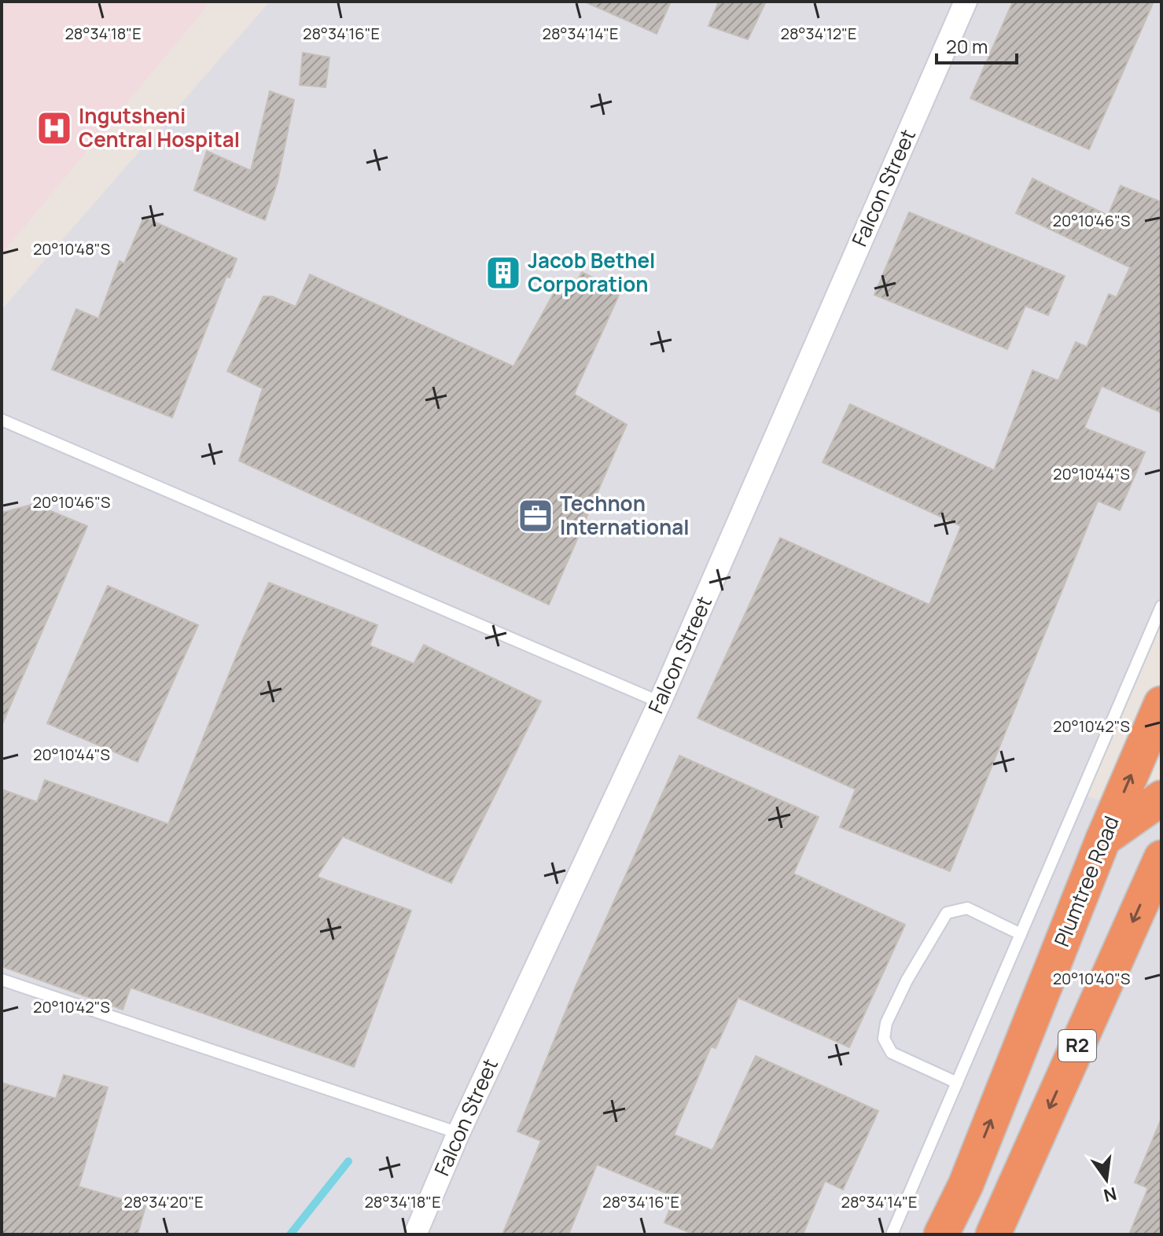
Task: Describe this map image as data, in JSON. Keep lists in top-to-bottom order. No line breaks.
{"streets":{"highway":["Plumtree Road","R2"],"street":["Falcon Street"]},"places":{"hospital":["Ingutsheni Central Hospital"],"building":["Jacob Bethel Corporation"],"office":["Technon International"]},"scale_bar":"20 m","north":"bottom","coordinates":["28°34'18\"E","28°34'16\"E","28°34'14\"E","28°34'12\"E","20°10'46\"S","20°10'48\"S","20°10'44\"S","20°10'42\"S","20°10'40\"S","28°34'20\"E"]}
